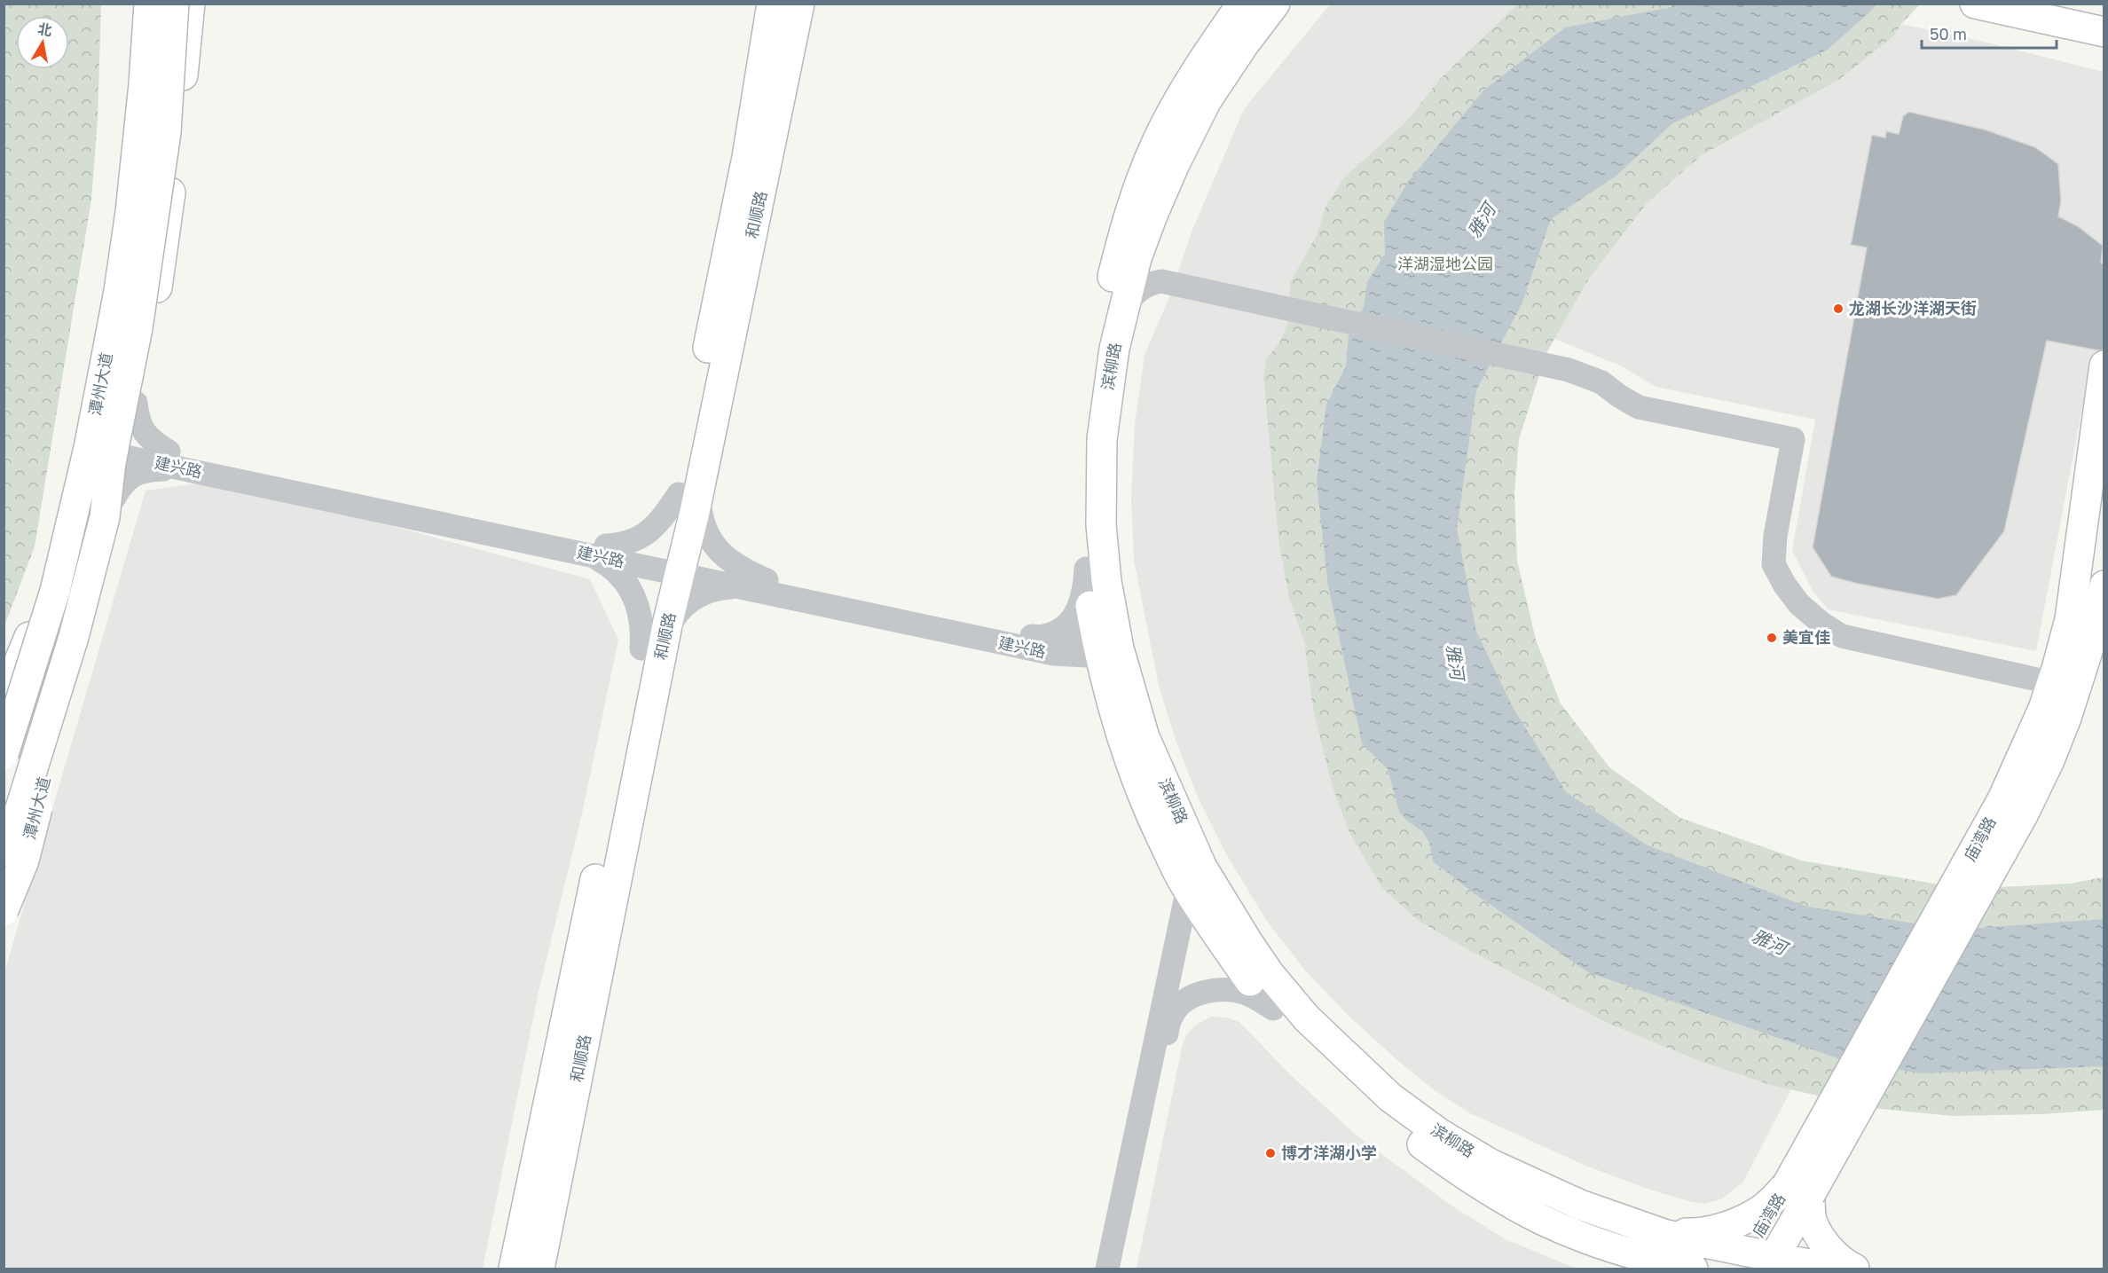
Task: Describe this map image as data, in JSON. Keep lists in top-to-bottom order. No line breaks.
{"streets":{"main road":["和顺路","滨柳路","潭州大道","庙湾路"],"street":["建兴路"]},"crossings":[["和顺路","建兴路"],["滨柳路","庙湾路"],["潭州大道","建兴路"]],"water":["雅河"],"parks":["洋湖湿地公园"],"places":["龙湖长沙洋湖天街","美宜佳","博才洋湖小学"],"scale_bar":"50 m","north":"top"}
